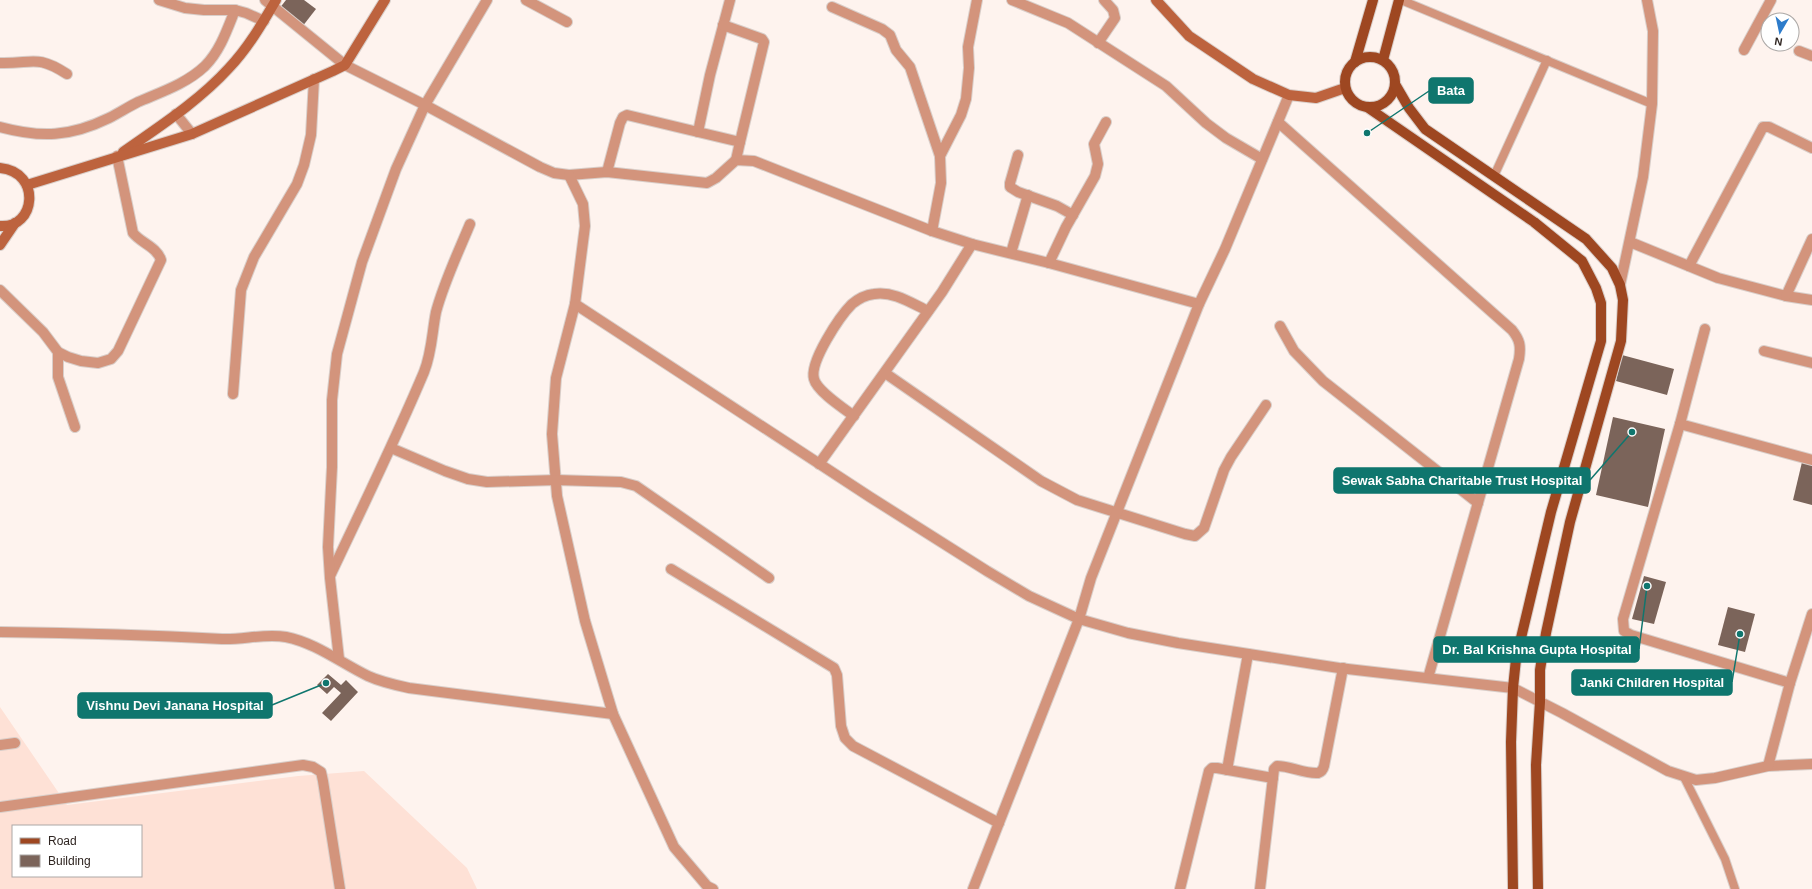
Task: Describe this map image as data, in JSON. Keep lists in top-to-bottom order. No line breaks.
{"places":["Bata","Sewak Sabha Charitable Trust Hospital","Dr. Bal Krishna Gupta Hospital","Janki Children Hospital","Vishnu Devi Janana Hospital"],"legend":["Road","Building"],"north":"bottom"}
